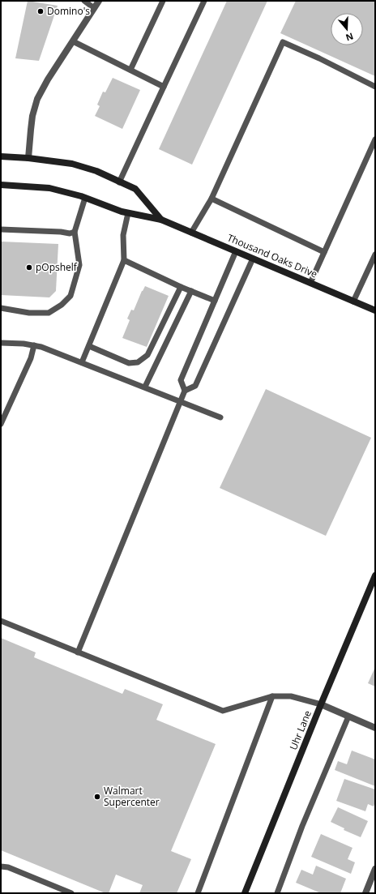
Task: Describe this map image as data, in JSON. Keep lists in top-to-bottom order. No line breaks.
{"streets":{"main road":["Thousand Oaks Drive","Uhr Lane"]},"places":["Domino's","pOpshelf","Walmart Supercenter"],"north":"bottom"}
